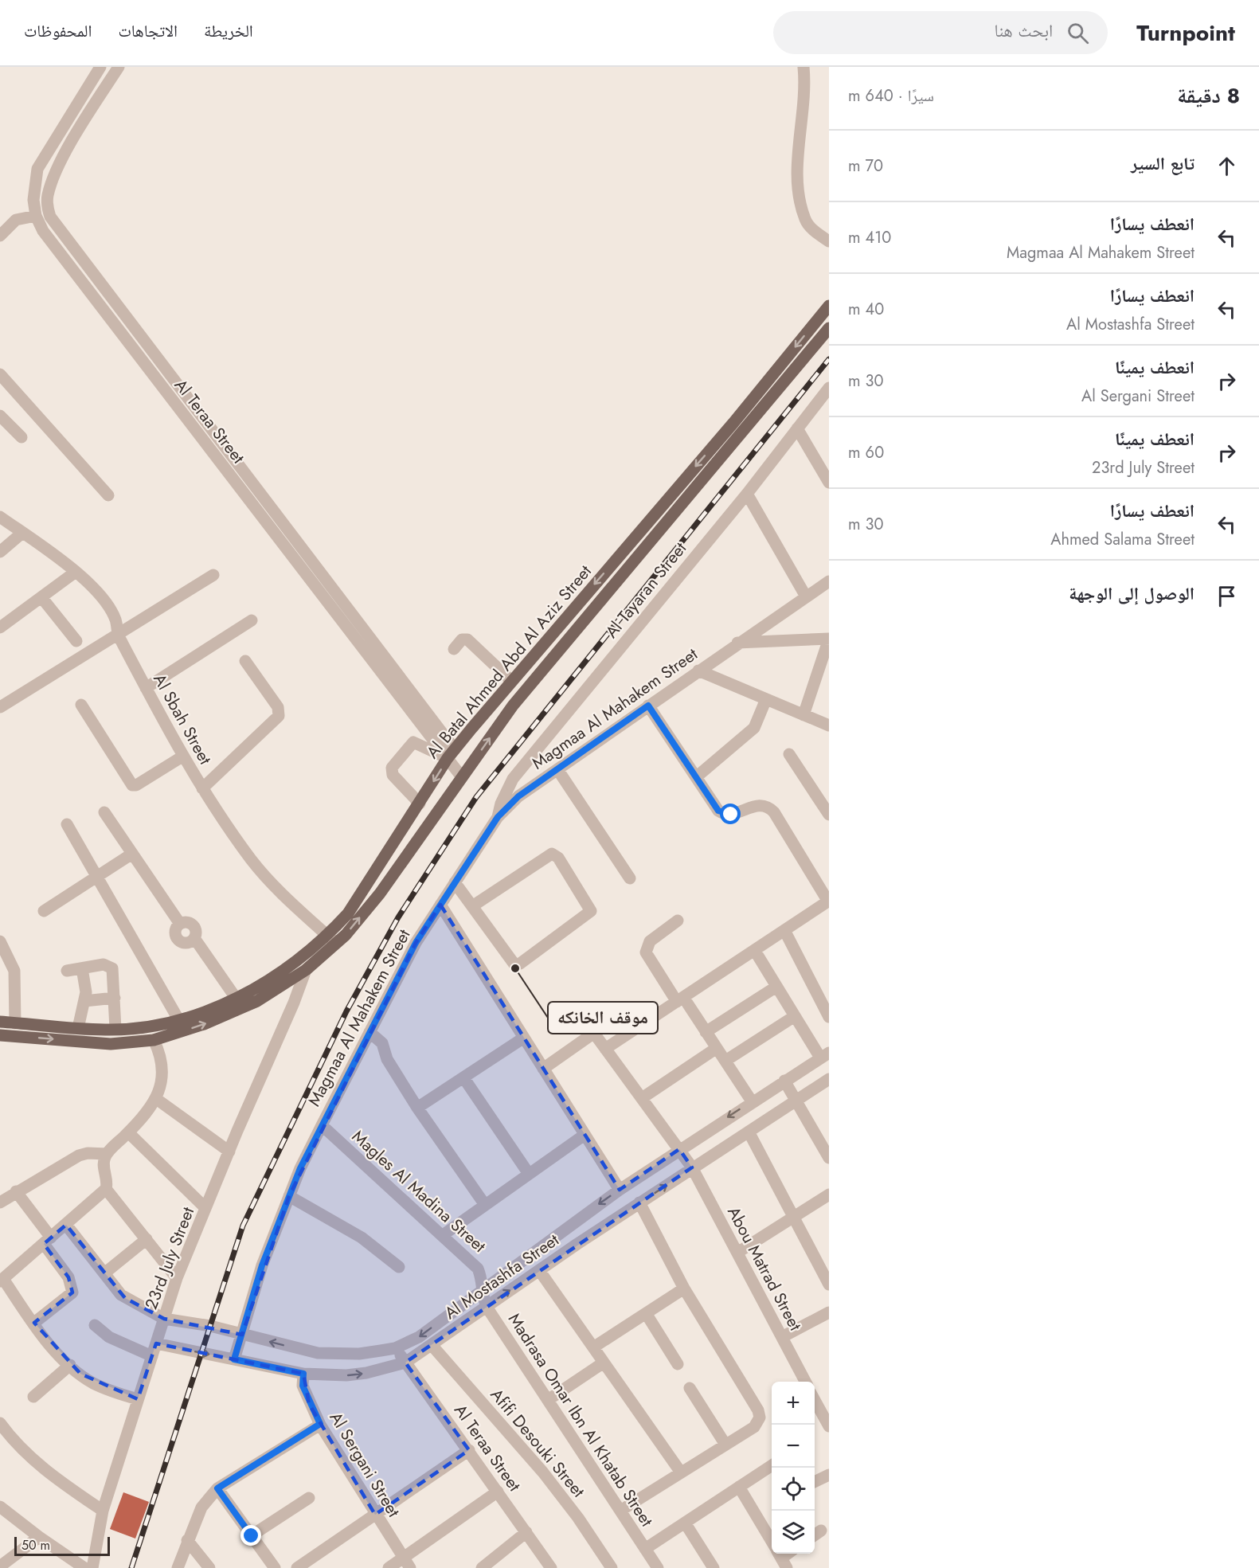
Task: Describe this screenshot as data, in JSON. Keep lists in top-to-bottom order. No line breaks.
{"streets":{"main road":["Al Batal Ahmed Abd Al Aziz Street"],"street":["Al Teraa Street","Al Tayaran Street","Magmaa Al Mahakem Street","Al Sbah Street","Magles Al Madina Street","23rd July Street","Abou Matrad Street","Al Mostashfa Street","Madrasa Omar Ibn Al Khatab Street","Afifi Desouki Street","Al Sergani Street"]},"crossings":[["Al Teraa Street","Al Batal Ahmed Abd Al Aziz Street"],["Al Teraa Street","Al Mostashfa Street"],["Al Tayaran Street","Magmaa Al Mahakem Street"],["Al Batal Ahmed Abd Al Aziz Street","Al Sbah Street"],["Al Batal Ahmed Abd Al Aziz Street","23rd July Street"],["Magmaa Al Mahakem Street","Magles Al Madina Street"],["Magmaa Al Mahakem Street","Al Mostashfa Street"],["Magles Al Madina Street","Al Mostashfa Street"],["Magles Al Madina Street","Madrasa Omar Ibn Al Khatab Street"],["23rd July Street","Al Mostashfa Street"],["Abou Matrad Street","Al Mostashfa Street"],["Al Mostashfa Street","Madrasa Omar Ibn Al Khatab Street"],["Al Mostashfa Street","Afifi Desouki Street"],["Al Mostashfa Street","Al Sergani Street"]],"places":["موقف الخانكه"],"scale_bar":"50 m","page":{"header":"Turnpoint","search":"ابحث هنا","nav":["الخريطة","الاتجاهات","المحفوظات"],"heading":["8 دقيقة","سيرًا · 640 m"],"list":[["تابع السير","70 m"],["انعطف يسارًا","Magmaa Al Mahakem Street","410 m"],["انعطف يسارًا","Al Mostashfa Street","40 m"],["انعطف يمينًا","Al Sergani Street","30 m"],["انعطف يمينًا","23rd July Street","60 m"],["انعطف يسارًا","Ahmed Salama Street","30 m"],"الوصول إلى الوجهة"],"map_buttons":["+","−"],"scale":"50 m"}}
